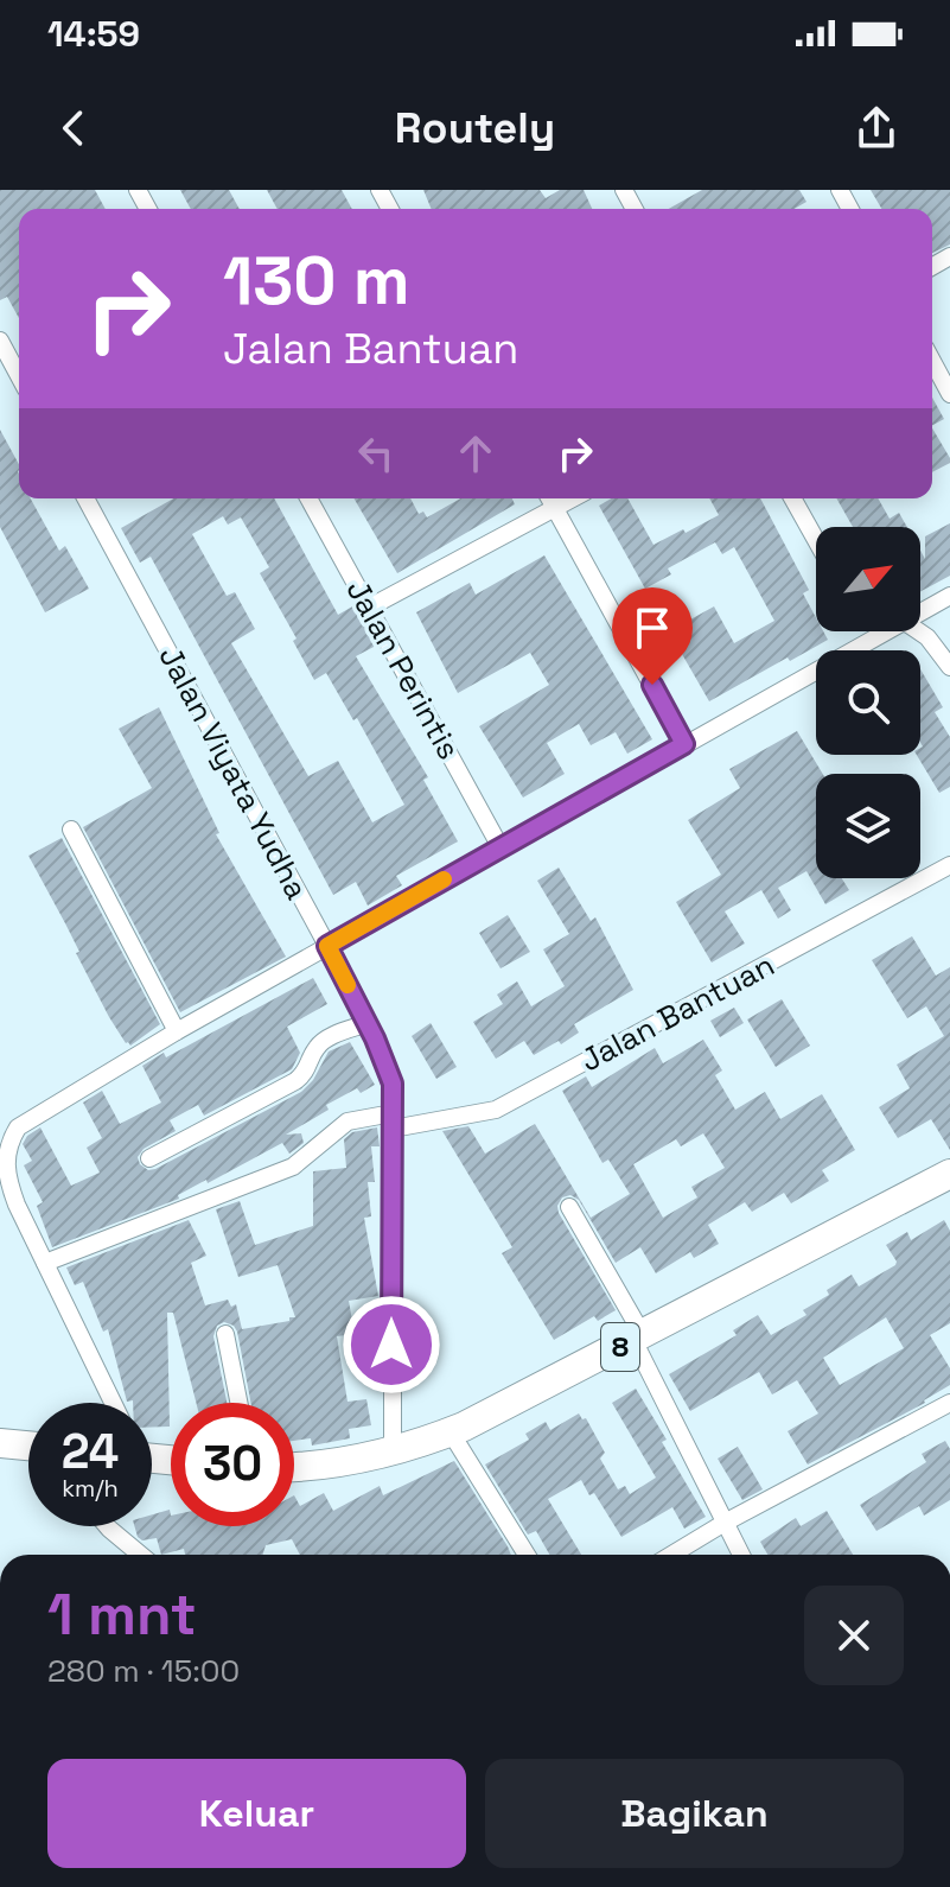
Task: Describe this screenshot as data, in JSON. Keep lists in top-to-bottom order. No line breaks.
{"streets":{"highway":["8"],"street":["Jalan Perintis","Jalan Viyata Yudha","Jalan Bantuan"]},"crossings":[["Jalan Viyata Yudha","Jalan Bantuan"],["Jalan Viyata Yudha","8"]],"north":"top right","page":{"status":"14:59","header":"Routely","turn":["130 m","Jalan Bantuan"],"speed":"24 km/h","limit":"30","heading":["1 mnt","280 m · 15:00"],"buttons":["Keluar","Bagikan"]}}
